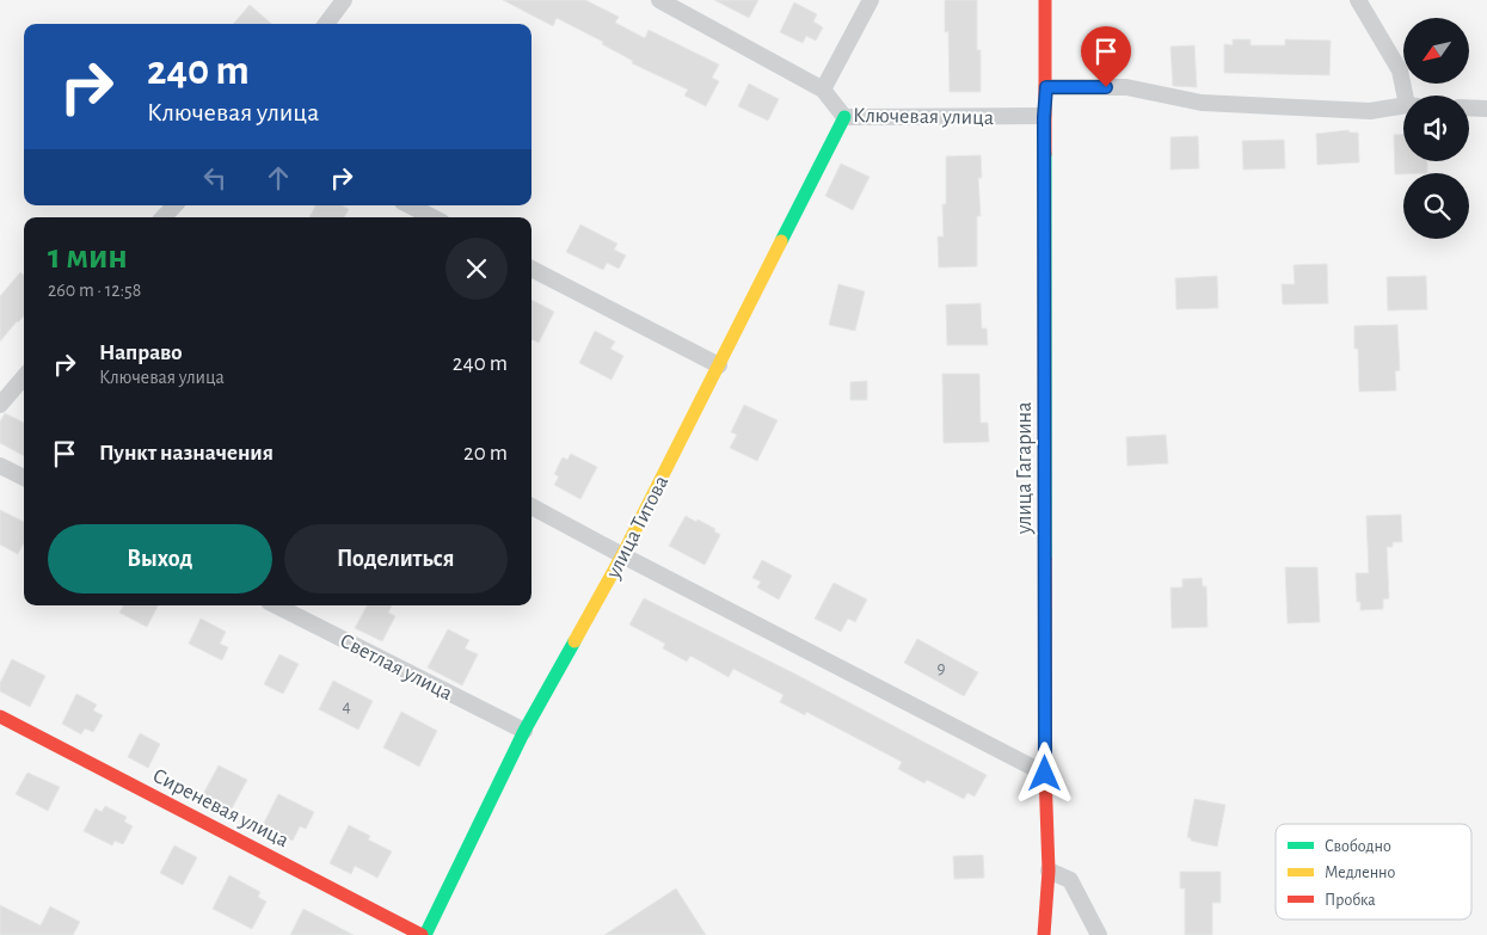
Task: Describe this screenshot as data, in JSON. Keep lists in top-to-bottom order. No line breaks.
{"streets":{"street":["Ключевая улица","улица Гагарина","улица Титова","Светлая улица","Сиреневая улица"]},"crossings":[["Ключевая улица","улица Гагарина"],["Ключевая улица","улица Титова"],["улица Титова","Светлая улица"],["улица Титова","Сиреневая улица"]],"house_numbers":["9","4"],"legend":["Свободно","Медленно","Пробка"],"north":"bottom left","page":{"turn":["240 m","Ключевая улица"],"heading":["1 мин","260 m · 12:58"],"list":[{"name":"Направо","note":"Ключевая улица","value":"240 m"},{"name":"Пункт назначения","value":"20 m"}],"buttons":["Выход","Поделиться"]}}
